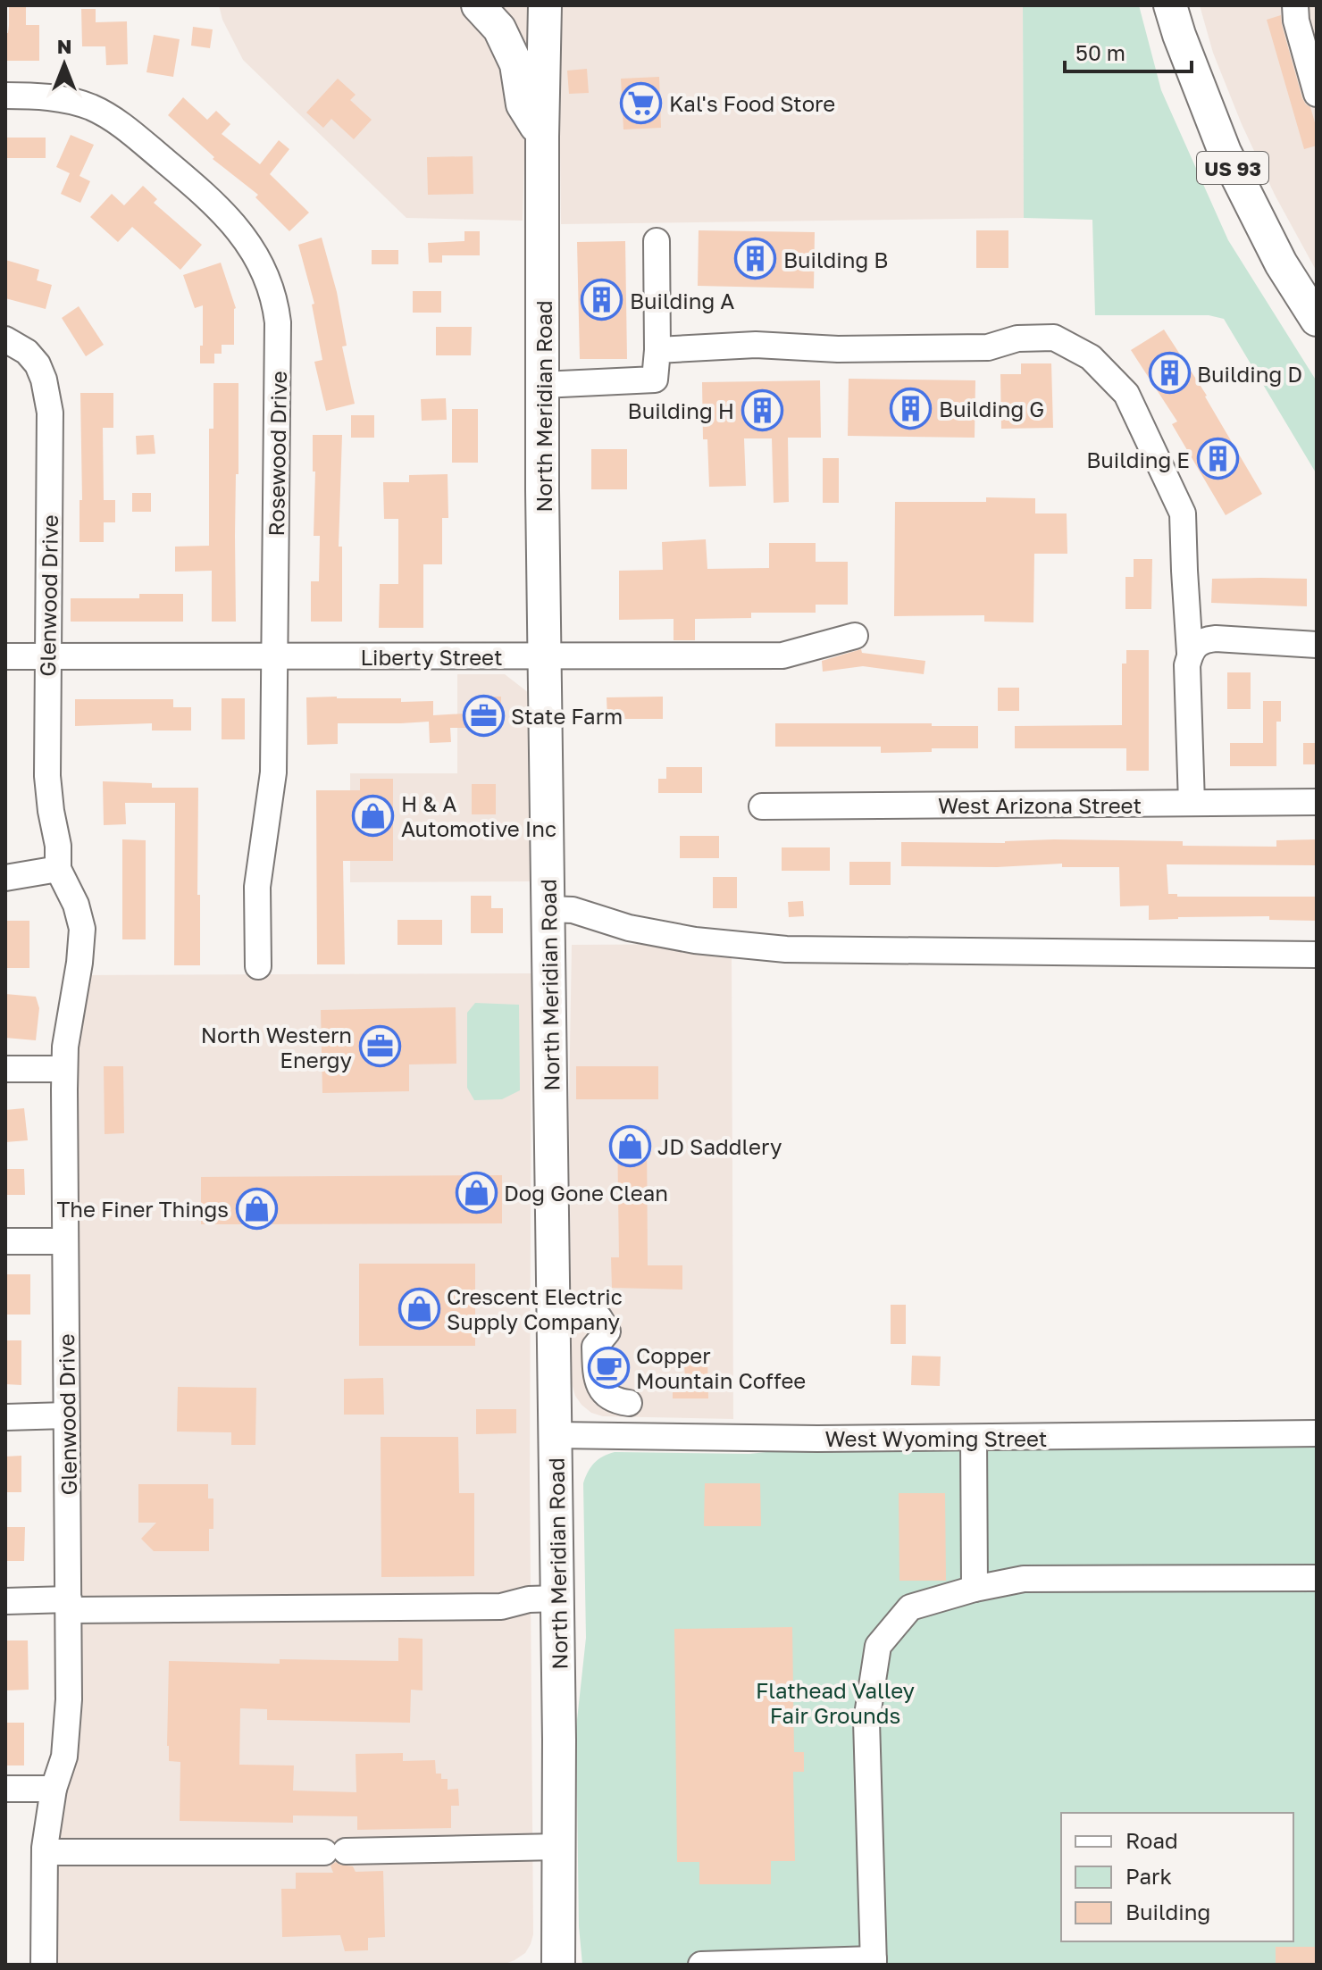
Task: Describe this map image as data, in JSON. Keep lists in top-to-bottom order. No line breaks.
{"streets":{"main road":["US 93","North Meridian Road"],"street":["Rosewood Drive","Glenwood Drive","Liberty Street","West Arizona Street","West Wyoming Street"]},"crossings":[["North Meridian Road","Liberty Street"],["North Meridian Road","West Wyoming Street"],["Rosewood Drive","Liberty Street"],["Glenwood Drive","Liberty Street"]],"parks":["Flathead Valley Fair Grounds"],"places":{"supermarket":["Kal's Food Store"],"building":["Building B","Building A","Building D","Building G","Building H","Building E"],"office":["State Farm","North Western Energy"],"shop":["H & A Automotive Inc","JD Saddlery","Dog Gone Clean","The Finer Things","Crescent Electric Supply Company"],"cafe":["Copper Mountain Coffee"]},"legend":["Road","Park","Building"],"scale_bar":"50 m","north":"top"}
